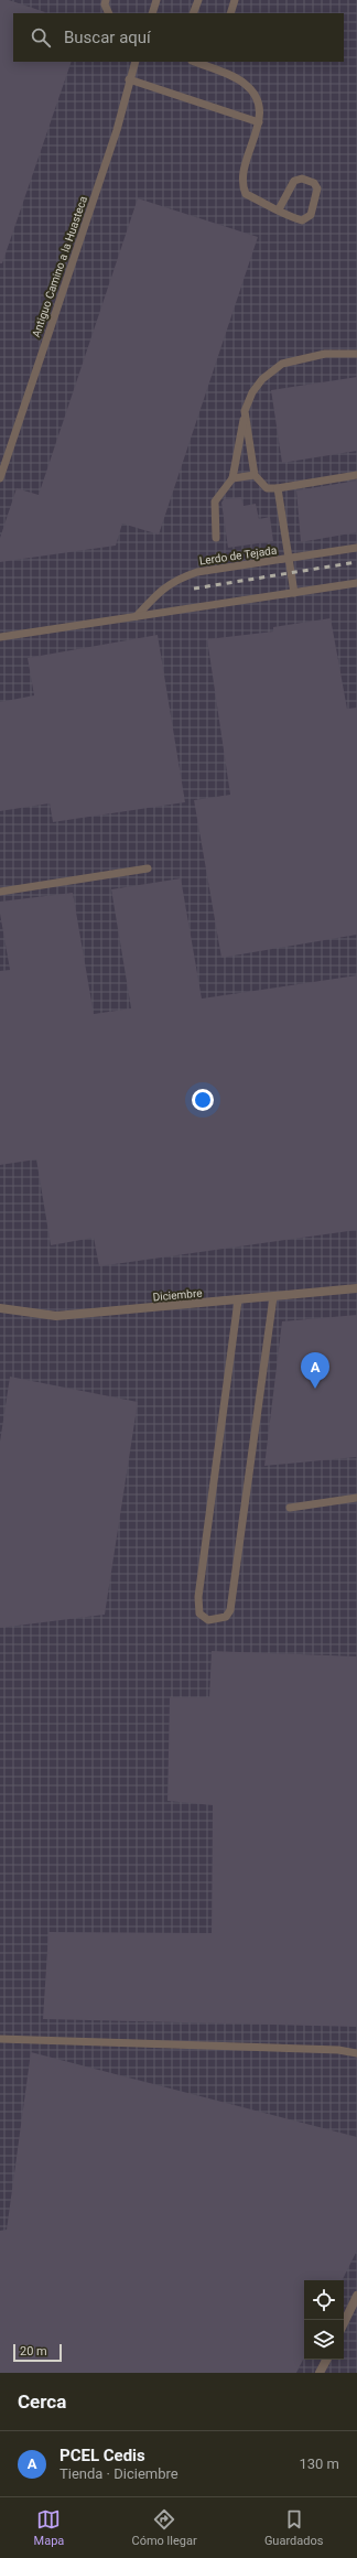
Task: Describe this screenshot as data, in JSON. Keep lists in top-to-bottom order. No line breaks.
{"streets":{"street":["Diciembre"],"lane":["Antiguo Camino a la Huasteca","Lerdo de Tejada"]},"scale_bar":"20 m","page":{"search":"Buscar aquí","pins":"A","scale":"20 m","heading":"Cerca","list":[{"mark":"A","name":"PCEL Cedis","note":"Tienda · Diciembre","value":"130 m"}],"nav":["Mapa","Cómo llegar","Guardados"]}}
